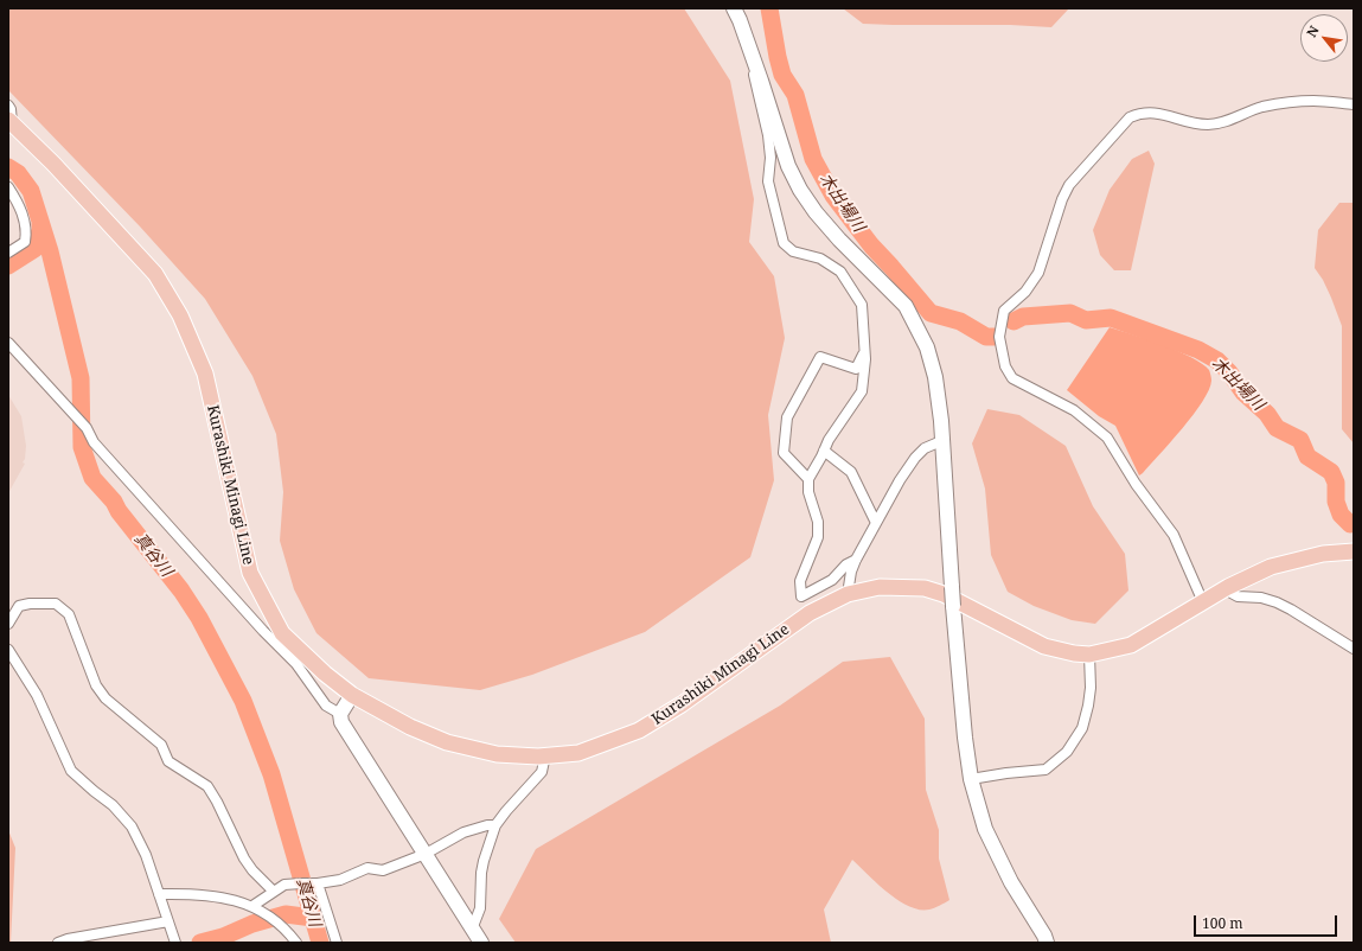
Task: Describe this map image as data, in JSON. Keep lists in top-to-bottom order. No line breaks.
{"streets":{"main road":["Kurashiki Minagi Line"]},"water":["木出場川","真谷川"],"scale_bar":"100 m","north":"top left"}
